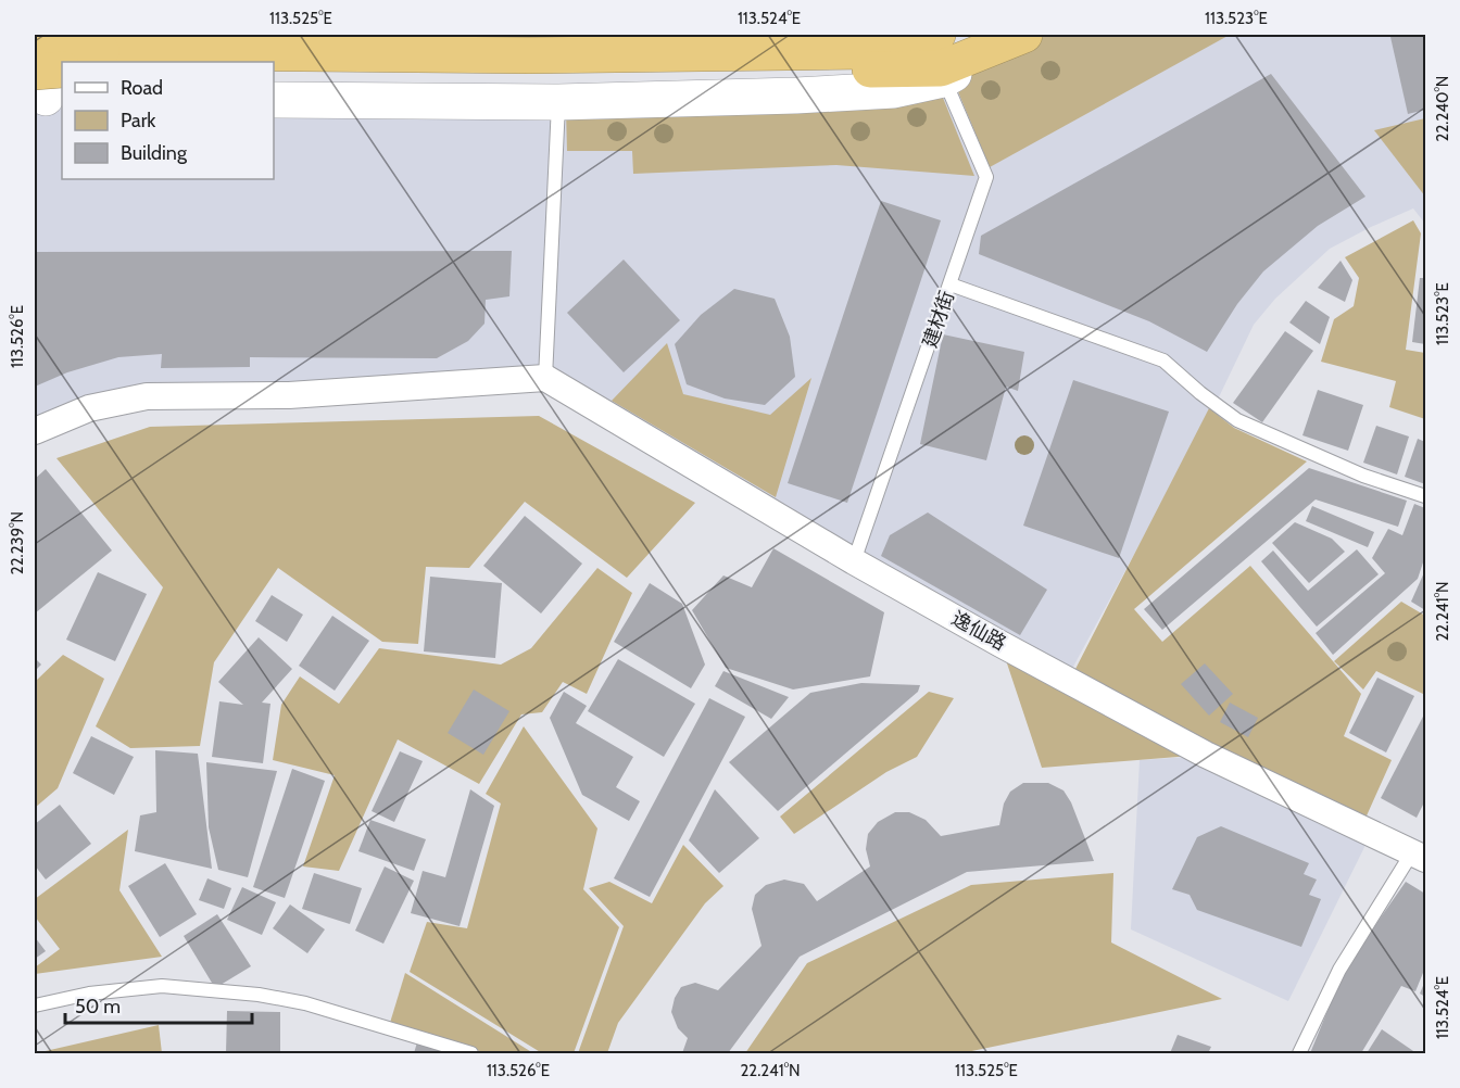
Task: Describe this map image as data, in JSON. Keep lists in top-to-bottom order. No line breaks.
{"streets":{"street":["逸仙路"],"lane":["建材街"]},"crossings":[["建材街","逸仙路"]],"legend":["Road","Park","Building"],"scale_bar":"50 m","coordinates":["113.525°E","113.524°E","113.523°E","22.240°N","113.526°E","22.239°N","22.241°N"]}
